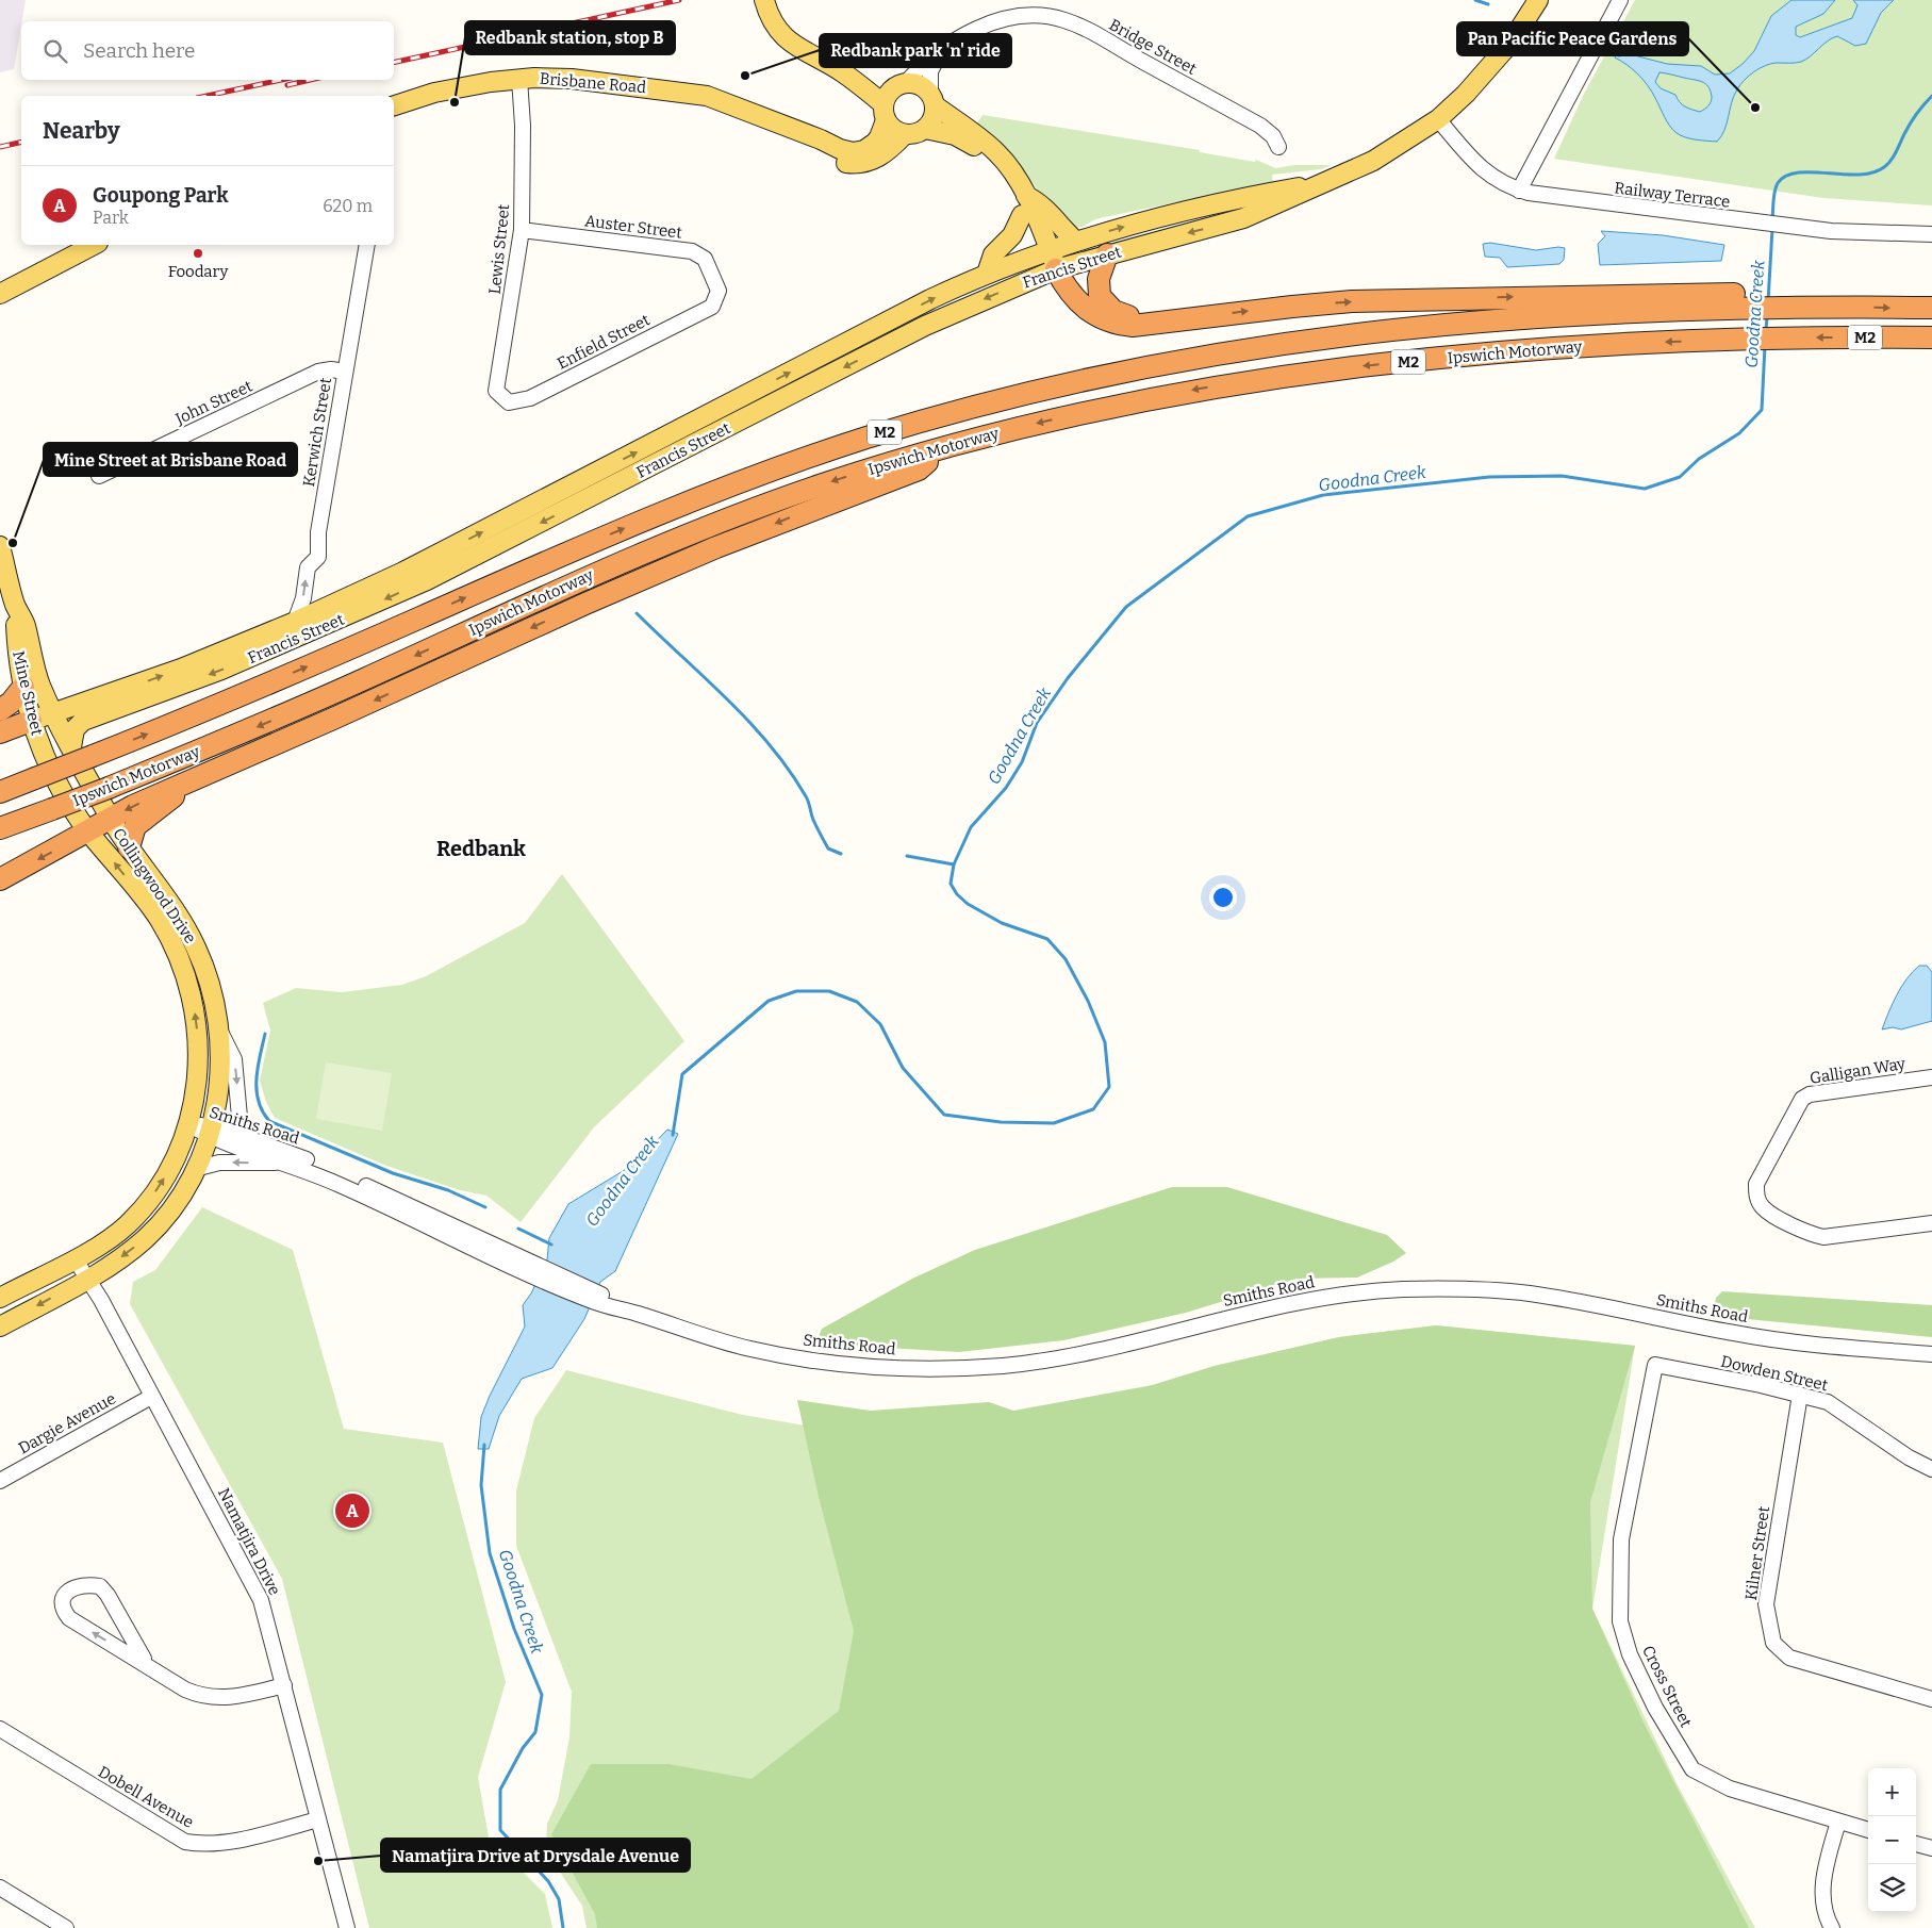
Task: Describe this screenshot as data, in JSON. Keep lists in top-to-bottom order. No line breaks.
{"streets":{"highway":["M2","Ipswich Motorway"],"main road":["Brisbane Road","Francis Street","Mine Street","Collingwood Drive"],"street":["Bridge Street","Railway Terrace","Auster Street","Lewis Street","Enfield Street","John Street","Kerwich Street","Galligan Way","Smiths Road","Dowden Street","Dargie Avenue","Namatjira Drive","Kilner Street","Cross Street","Dobell Avenue"]},"crossings":[["Bridge Street","Brisbane Road"],["Brisbane Road","Lewis Street"],["Railway Terrace","Francis Street"],["Auster Street","Lewis Street"],["Auster Street","Enfield Street"],["Lewis Street","Enfield Street"],["Francis Street","Kerwich Street"],["Francis Street","Mine Street"],["John Street","Kerwich Street"],["Mine Street","Collingwood Drive"],["Collingwood Drive","Smiths Road"],["Collingwood Drive","Namatjira Drive"],["Dowden Street","Kilner Street"],["Dowden Street","Cross Street"],["Dargie Avenue","Namatjira Drive"],["Namatjira Drive","Dobell Avenue"]],"one_way":["Kerwich Street"],"districts":["Redbank"],"water":["Goodna Creek"],"places":["Redbank park 'n' ride","Redbank station, stop B","Pan Pacific Peace Gardens","Foodary","Mine Street at Brisbane Road","Namatjira Drive at Drysdale Avenue"],"page":{"search":"Search here","heading":"Nearby","list":[{"mark":"A","name":"Goupong Park","note":"Park","value":"620 m"}],"pins":"A","map_buttons":["+","−"]}}
